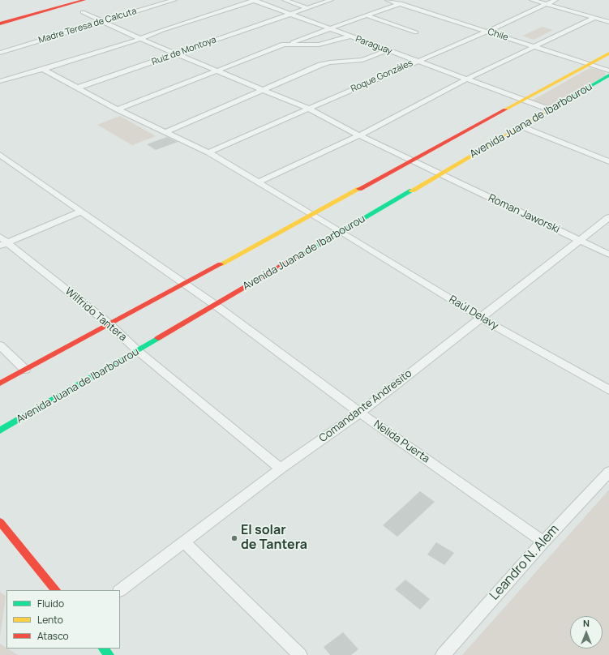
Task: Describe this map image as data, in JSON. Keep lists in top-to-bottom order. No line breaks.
{"streets":{"main road":["Avenida Juana de Ibarbourou"],"street":["Madre Teresa de Calcuta","Chile","Paraguay","Ruiz de Montoya","Roque Gonzáles","Roman Jaworski","Raúl Delavy","Wilfrido Tantera","Comandante Andresito","Nelida Puerta","Leandro N. Alem"]},"crossings":[["Madre Teresa de Calcuta","Roman Jaworski"],["Chile","Roque Gonzáles"],["Chile","Avenida Juana de Ibarbourou"],["Paraguay","Ruiz de Montoya"],["Paraguay","Roque Gonzáles"],["Paraguay","Avenida Juana de Ibarbourou"],["Ruiz de Montoya","Roman Jaworski"],["Roque Gonzáles","Roman Jaworski"],["Roque Gonzáles","Raúl Delavy"],["Avenida Juana de Ibarbourou","Roman Jaworski"],["Avenida Juana de Ibarbourou","Raúl Delavy"],["Avenida Juana de Ibarbourou","Wilfrido Tantera"],["Avenida Juana de Ibarbourou","Nelida Puerta"],["Roman Jaworski","Comandante Andresito"],["Raúl Delavy","Comandante Andresito"],["Wilfrido Tantera","Comandante Andresito"],["Comandante Andresito","Nelida Puerta"],["Nelida Puerta","Leandro N. Alem"]],"places":["El solar de Tantera"],"legend":["Fluido","Lento","Atasco"],"north":"top"}
